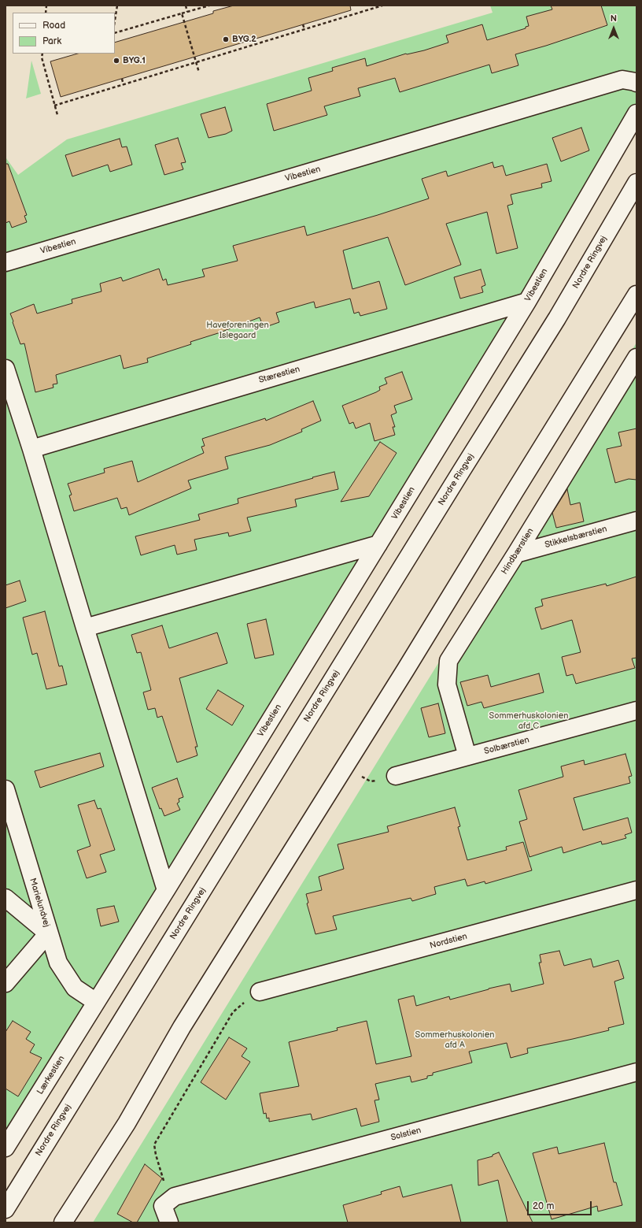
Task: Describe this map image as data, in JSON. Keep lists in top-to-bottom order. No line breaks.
{"streets":{"street":["Vibestien","Nordre Ringvej","Stærestien","Stikkelsbærstien","Hindbærstien","Solbærstien","Marielundvej","Nordstien","Lærkestien","Solstien"]},"crossings":[["Vibestien","Stærestien"],["Vibestien","Marielundvej"],["Vibestien","Lærkestien"],["Stikkelsbærstien","Hindbærstien"],["Hindbærstien","Solbærstien"],["Marielundvej","Lærkestien"]],"parks":["Haveforeningen Islegaard","Sommerhuskolonien afd C","Sommerhuskolonien afd A"],"places":["BYG.2","BYG.1"],"legend":["Road","Park"],"scale_bar":"20 m","north":"top"}
